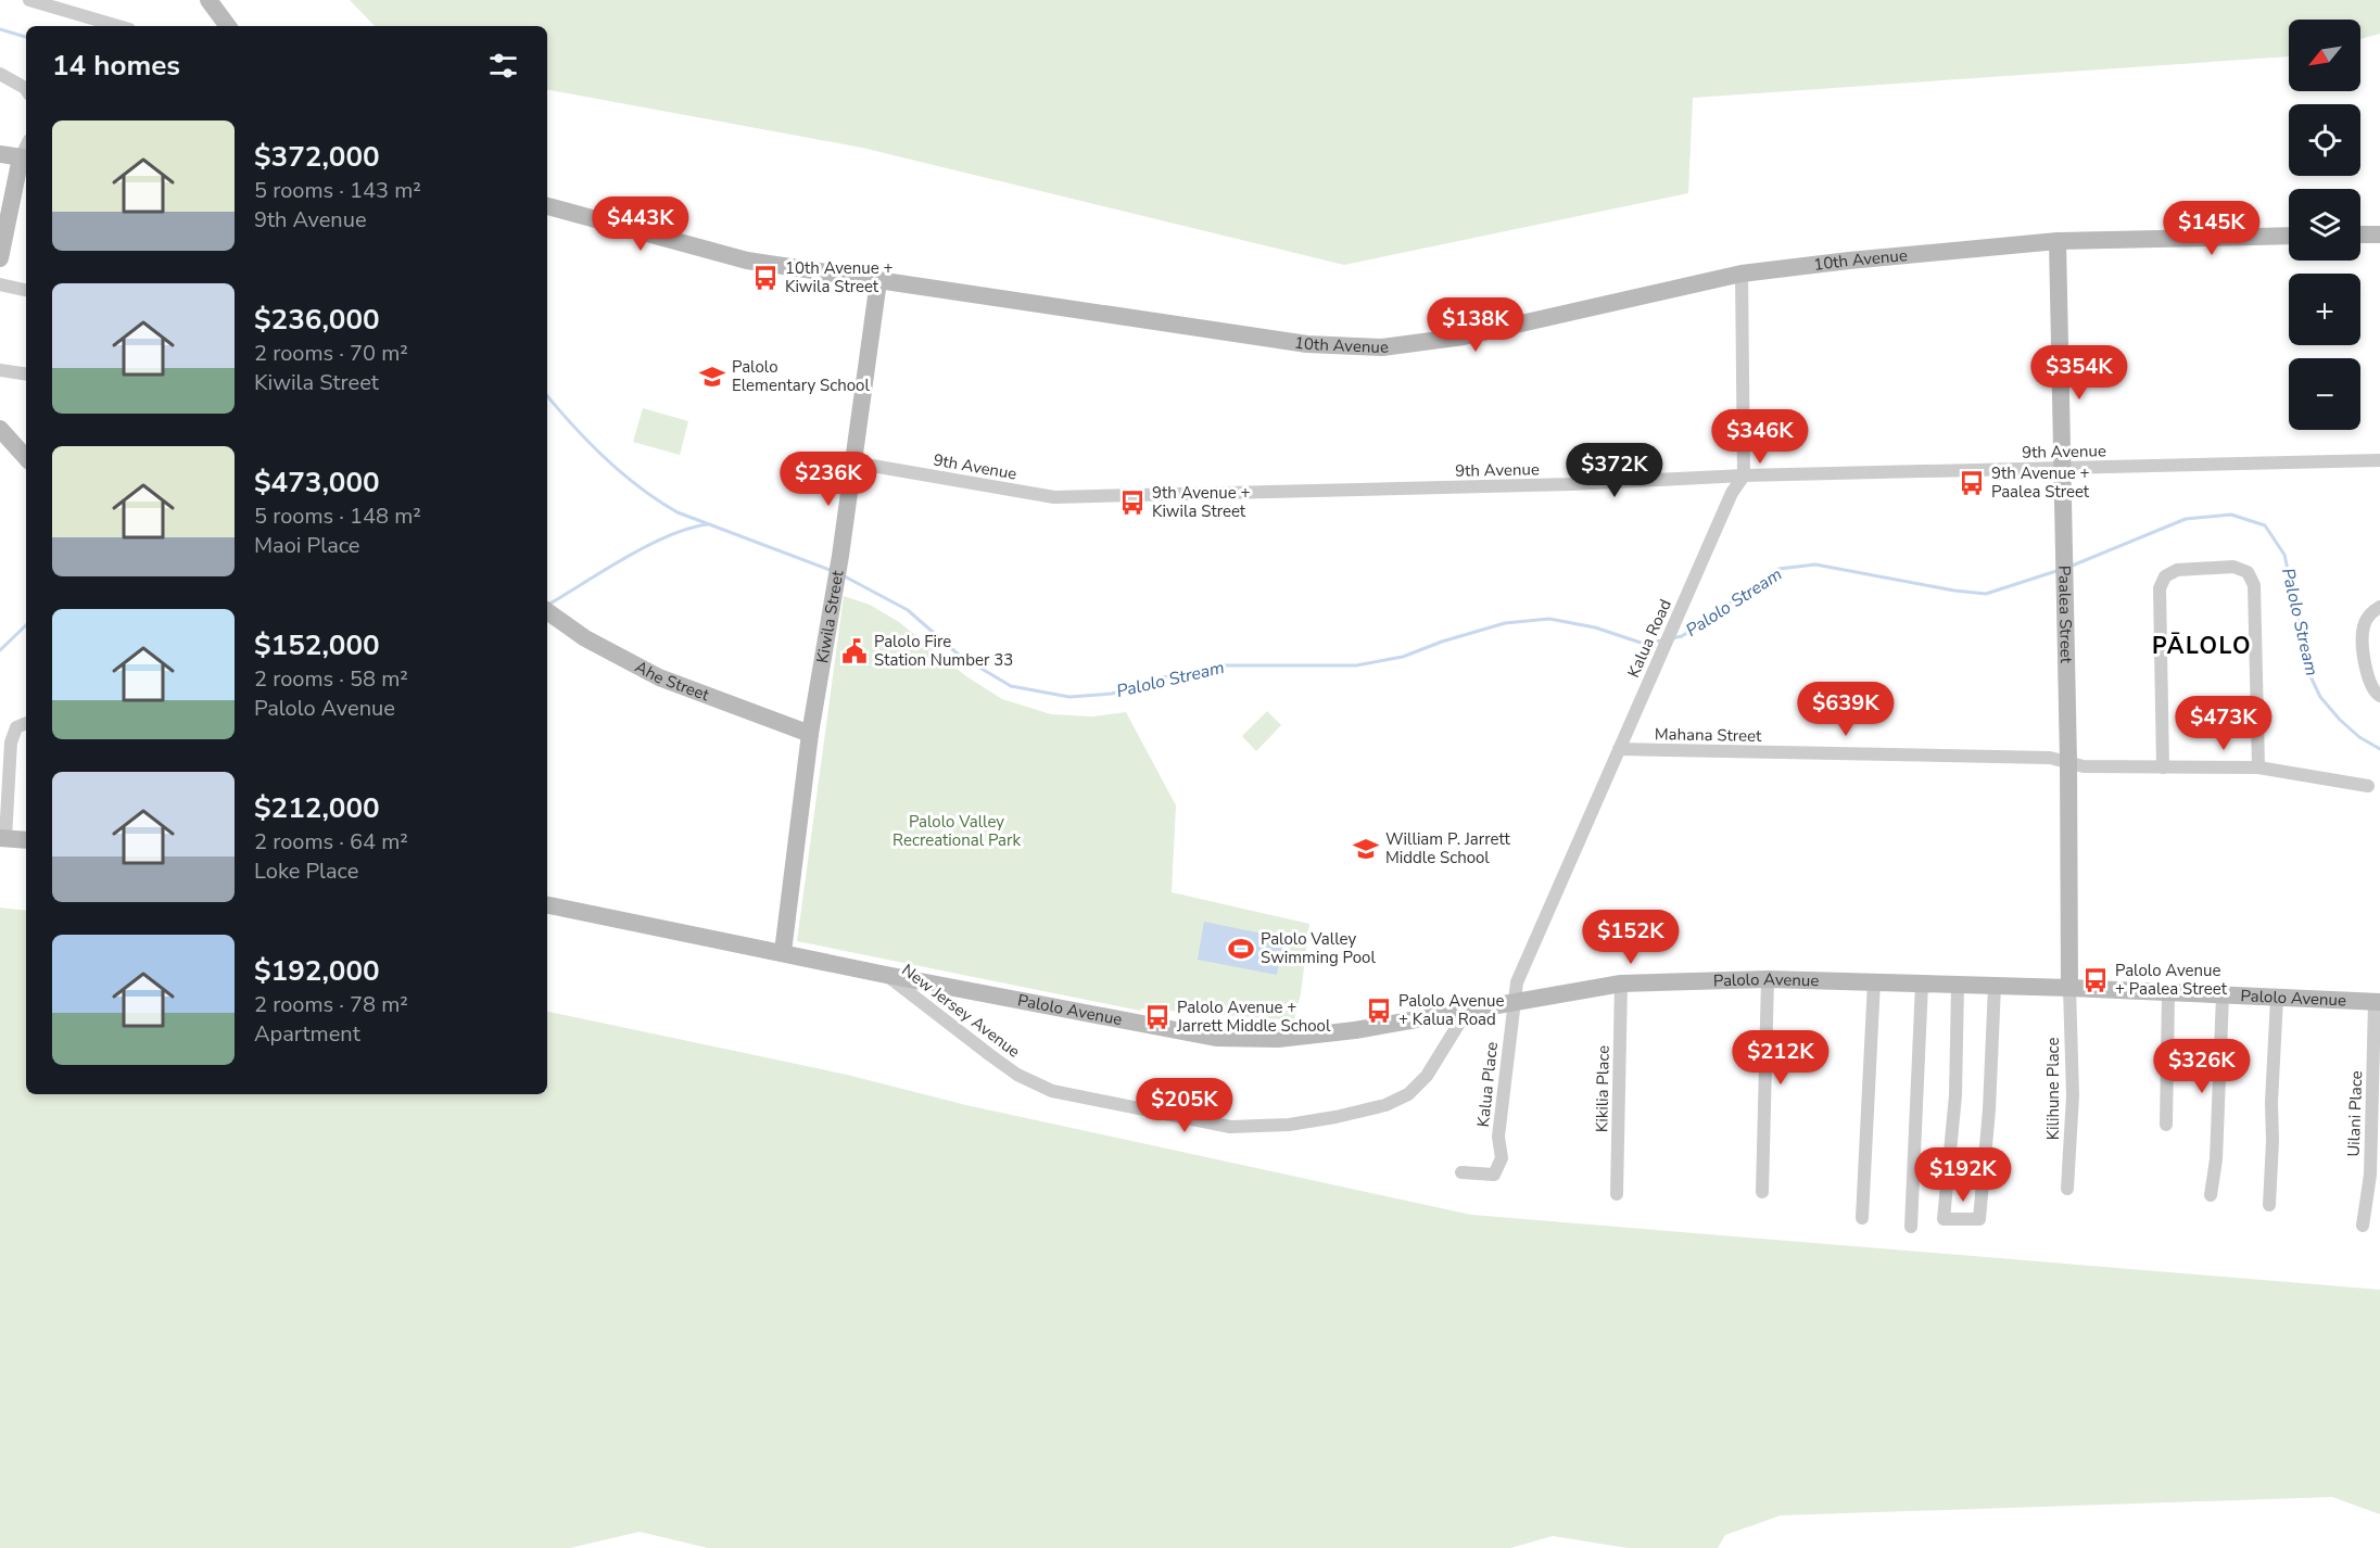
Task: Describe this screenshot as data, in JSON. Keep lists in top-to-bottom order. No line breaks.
{"streets":{"street":["10th Avenue","9th Avenue","Paalea Street","Kiwila Street","Kalua Road","Ahe Street","Mahana Street","Palolo Avenue","New Jersey Avenue","Kalua Place","Kikilia Place","Kilihune Place","Uilani Place"]},"crossings":[["10th Avenue","Paalea Street"],["10th Avenue","Kiwila Street"],["9th Avenue","Paalea Street"],["9th Avenue","Kiwila Street"],["9th Avenue","Kalua Road"],["Paalea Street","Mahana Street"],["Paalea Street","Palolo Avenue"],["Paalea Street","Kilihune Place"],["Kiwila Street","Ahe Street"],["Kiwila Street","Palolo Avenue"],["Kalua Road","Mahana Street"],["Kalua Road","Palolo Avenue"],["Kalua Road","Kalua Place"],["Palolo Avenue","New Jersey Avenue"],["Palolo Avenue","Kalua Place"],["Palolo Avenue","Kikilia Place"],["Palolo Avenue","Kilihune Place"],["Palolo Avenue","Uilani Place"]],"districts":["PĀLOLO"],"water":["Palolo Stream"],"parks":["Palolo Valley Recreational Park"],"places":{"bus stop":["10th Avenue + Kiwila Street","9th Avenue + Paalea Street","9th Avenue + Kiwila Street","Palolo Avenue + Paalea Street","Palolo Avenue + Kalua Road","Palolo Avenue + Jarrett Middle School"],"school or university":["Palolo Elementary School","William P. Jarrett Middle School"],"public building":["Palolo Fire Station Number 33"],"sports":["Palolo Valley Swimming Pool"]},"north":"bottom left","page":{"map_buttons":["+","−"],"heading":"14 homes","list":[{"name":"$372,000","note":"5 rooms · 143 m² · 9th Avenue"},{"name":"$236,000","note":"2 rooms · 70 m² · Kiwila Street"},{"name":"$473,000","note":"5 rooms · 148 m² · Maoi Place"},{"name":"$152,000","note":"2 rooms · 58 m² · Palolo Avenue"},{"name":"$212,000","note":"2 rooms · 64 m² · Loke Place"},{"name":"$192,000","note":"2 rooms · 78 m² · Apartment"}],"price":["$443K","$145K","$138K","$354K","$346K","$372K","$236K","$639K","$473K","$152K","$212K","$326K","$205K","$192K"]}}
